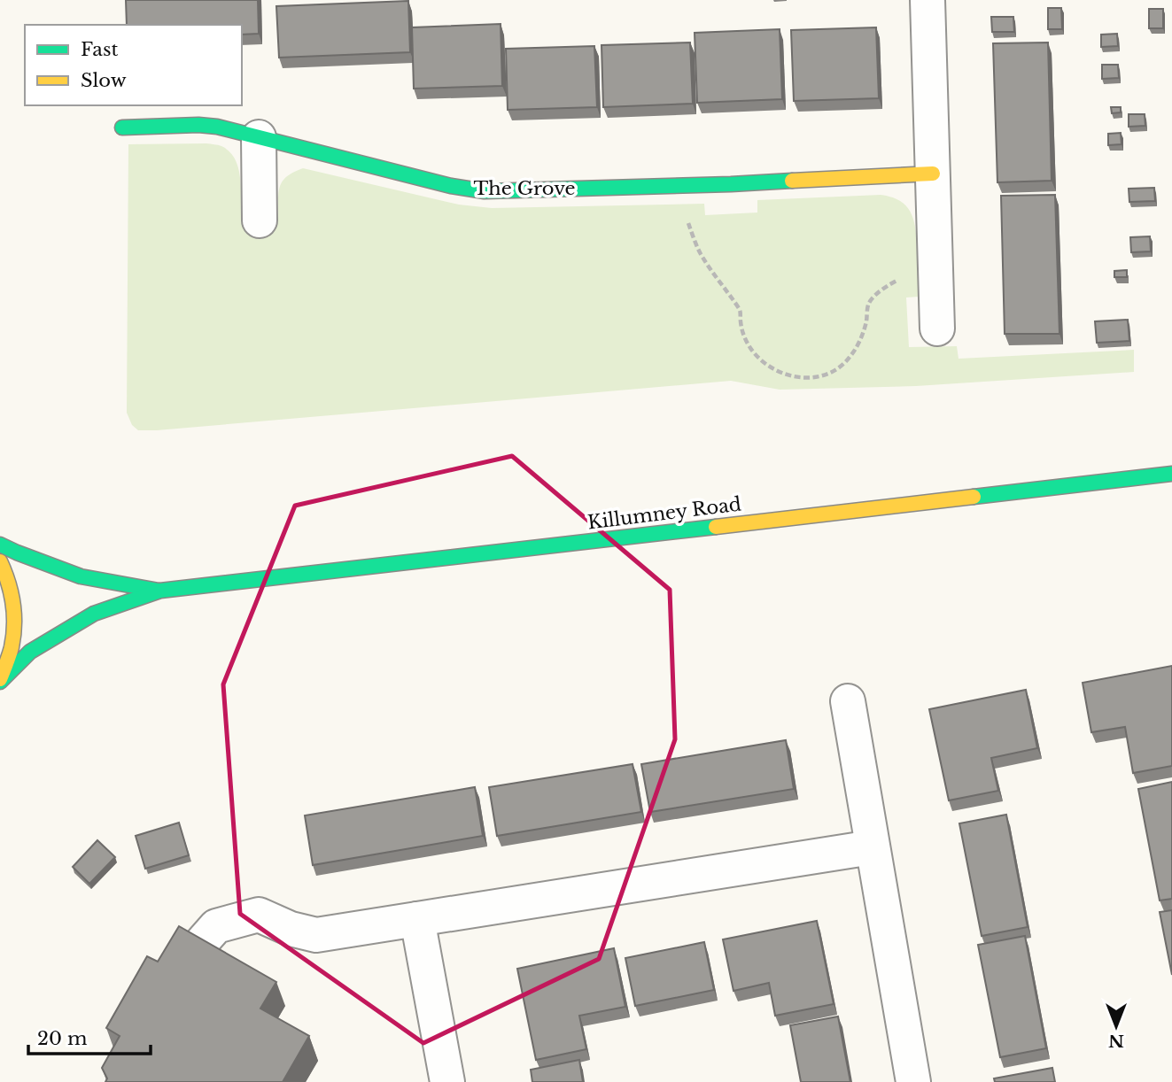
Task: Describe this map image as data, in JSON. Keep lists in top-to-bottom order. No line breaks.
{"streets":{"main road":["The Grove","Killumney Road"]},"legend":["Fast","Slow"],"scale_bar":"20 m","north":"bottom"}
